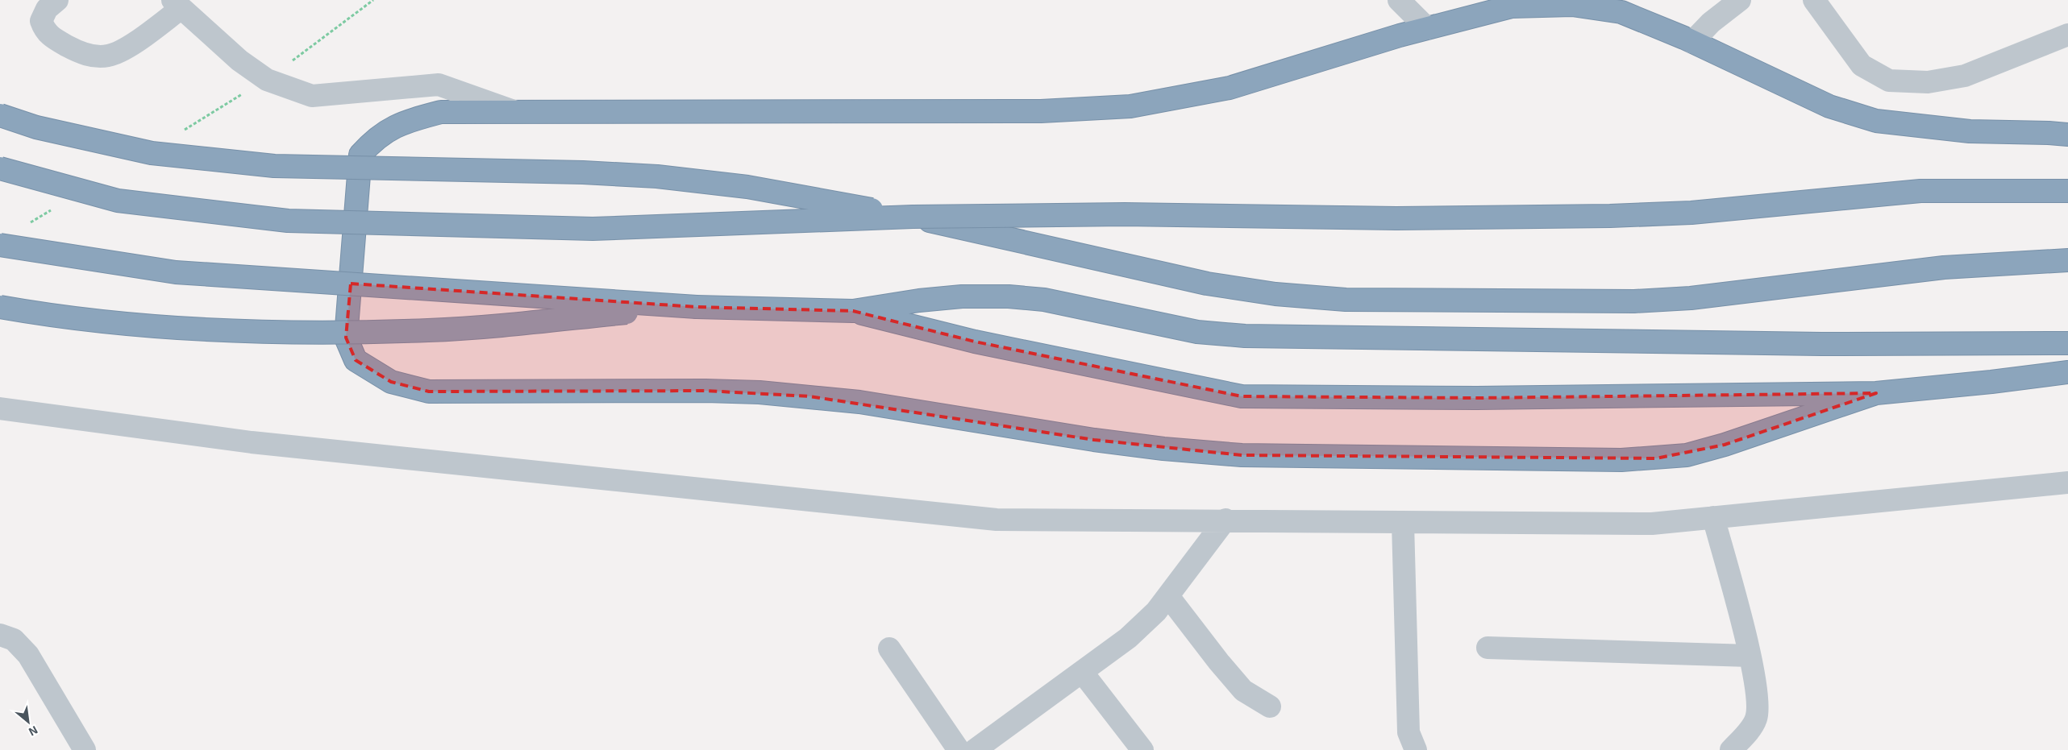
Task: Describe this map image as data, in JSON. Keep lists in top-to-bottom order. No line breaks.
{"north":"bottom right"}
